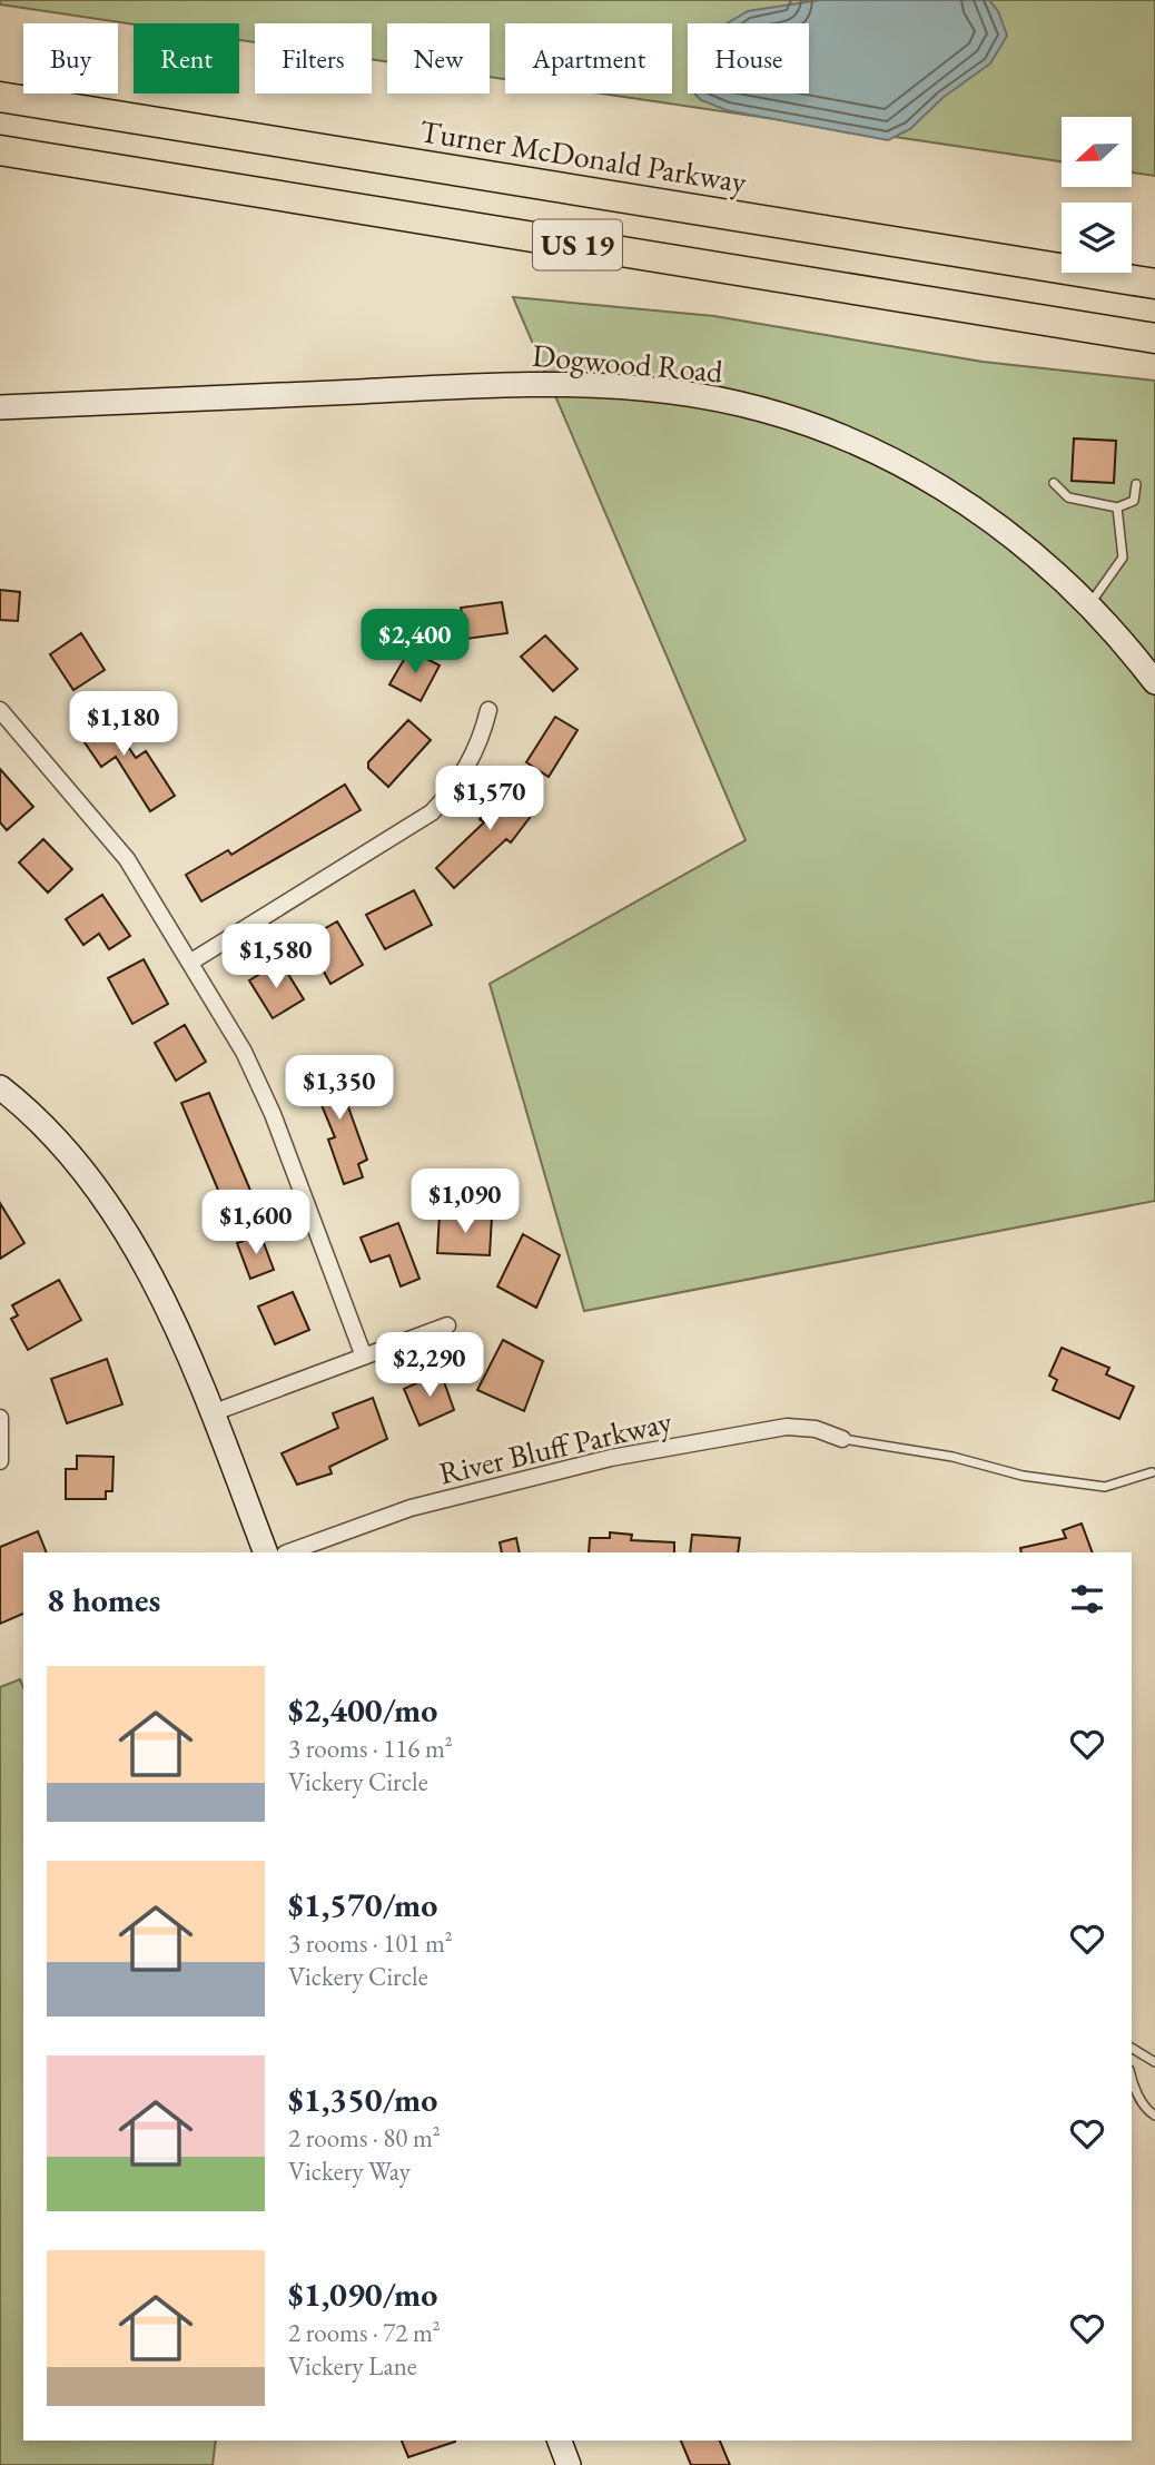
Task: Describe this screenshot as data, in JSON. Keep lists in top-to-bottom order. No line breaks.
{"streets":{"highway":["Turner McDonald Parkway","US 19"],"street":["Dogwood Road","River Bluff Parkway"]},"north":"left","page":{"chip":["Buy","Rent","Filters","New","Apartment","House"],"price":["$2,400","$1,180","$1,570","$1,580","$1,350","$1,090","$1,600","$2,290"],"heading":"8 homes","list":[{"name":"$2,400/mo","note":"3 rooms · 116 m² · Vickery Circle"},{"name":"$1,570/mo","note":"3 rooms · 101 m² · Vickery Circle"},{"name":"$1,350/mo","note":"2 rooms · 80 m² · Vickery Way"},{"name":"$1,090/mo","note":"2 rooms · 72 m² · Vickery Lane"}]}}
